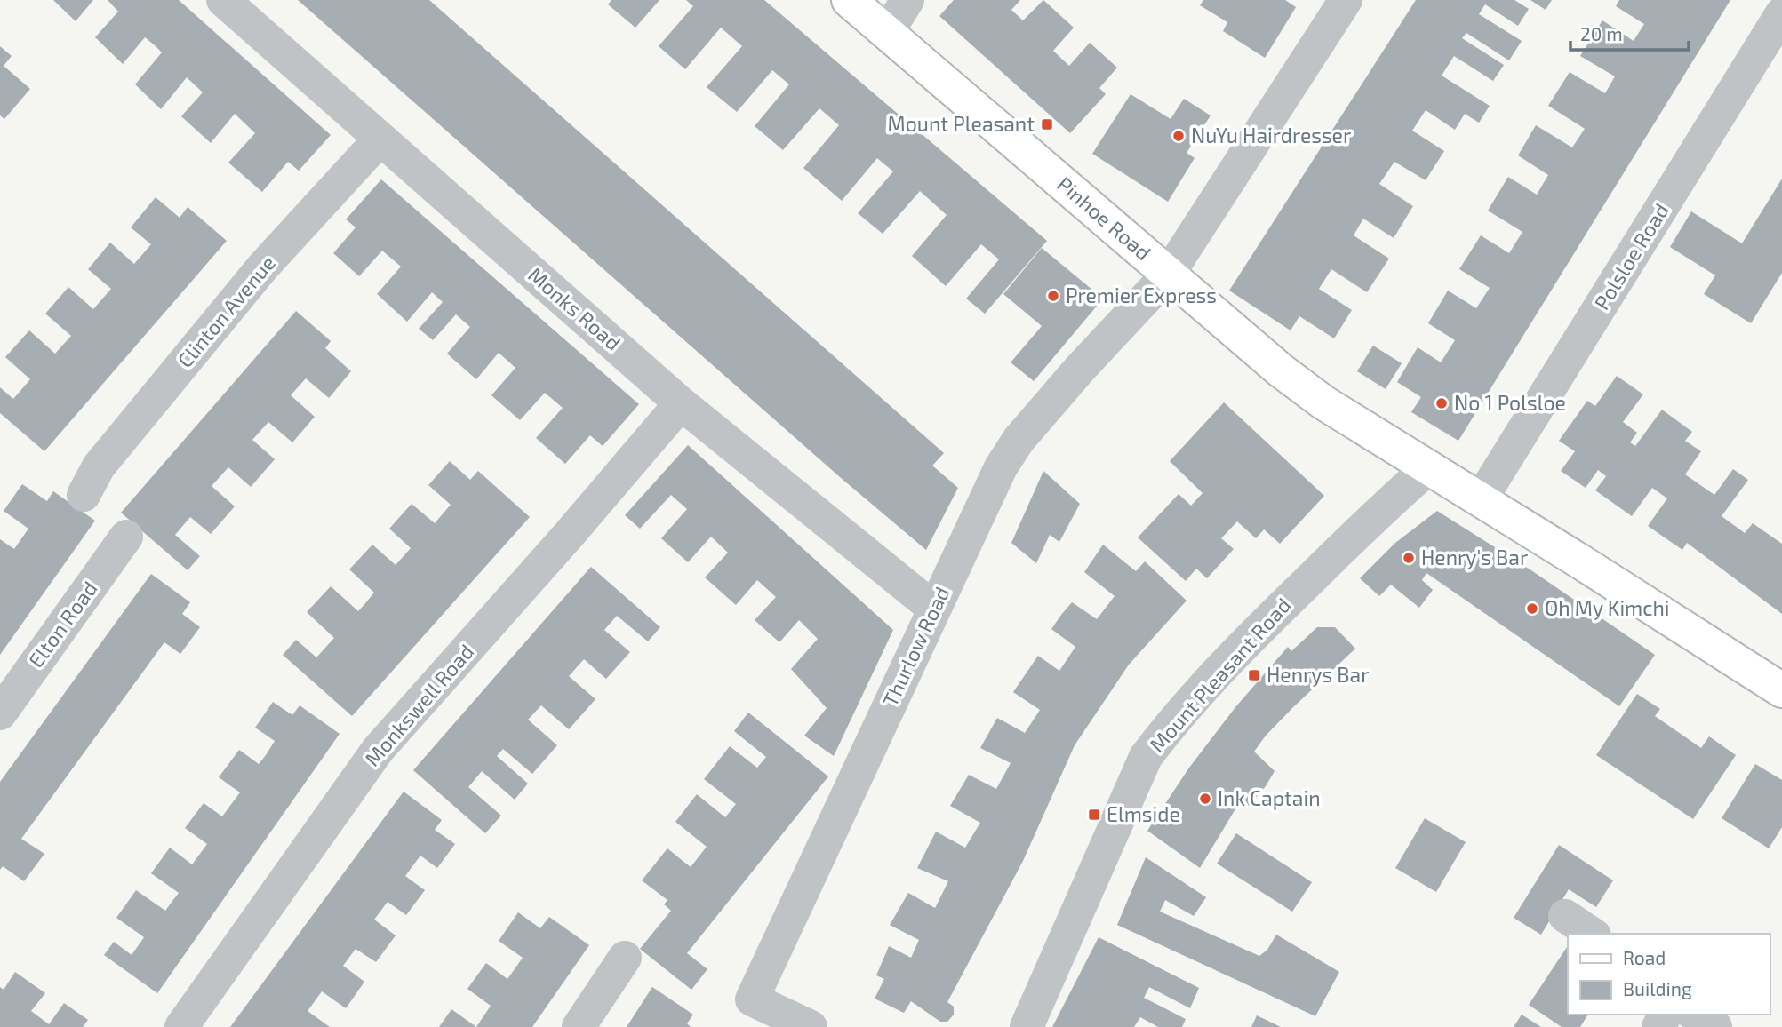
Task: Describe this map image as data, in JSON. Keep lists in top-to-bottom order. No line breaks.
{"streets":{"main road":["Pinhoe Road"],"street":["Polsloe Road","Monks Road","Clinton Avenue","Elton Road","Thurlow Road","Mount Pleasant Road","Monkswell Road"]},"crossings":[["Pinhoe Road","Polsloe Road"],["Pinhoe Road","Thurlow Road"],["Pinhoe Road","Mount Pleasant Road"],["Monks Road","Clinton Avenue"],["Monks Road","Thurlow Road"],["Monks Road","Monkswell Road"]],"places":{"transit":["Mount Pleasant","Henrys Bar","Elmside"],"other":["NuYu Hairdresser","Premier Express","No 1 Polsloe","Henry's Bar","Oh My Kimchi","Ink Captain"]},"legend":["Road","Building"],"scale_bar":"20 m"}
